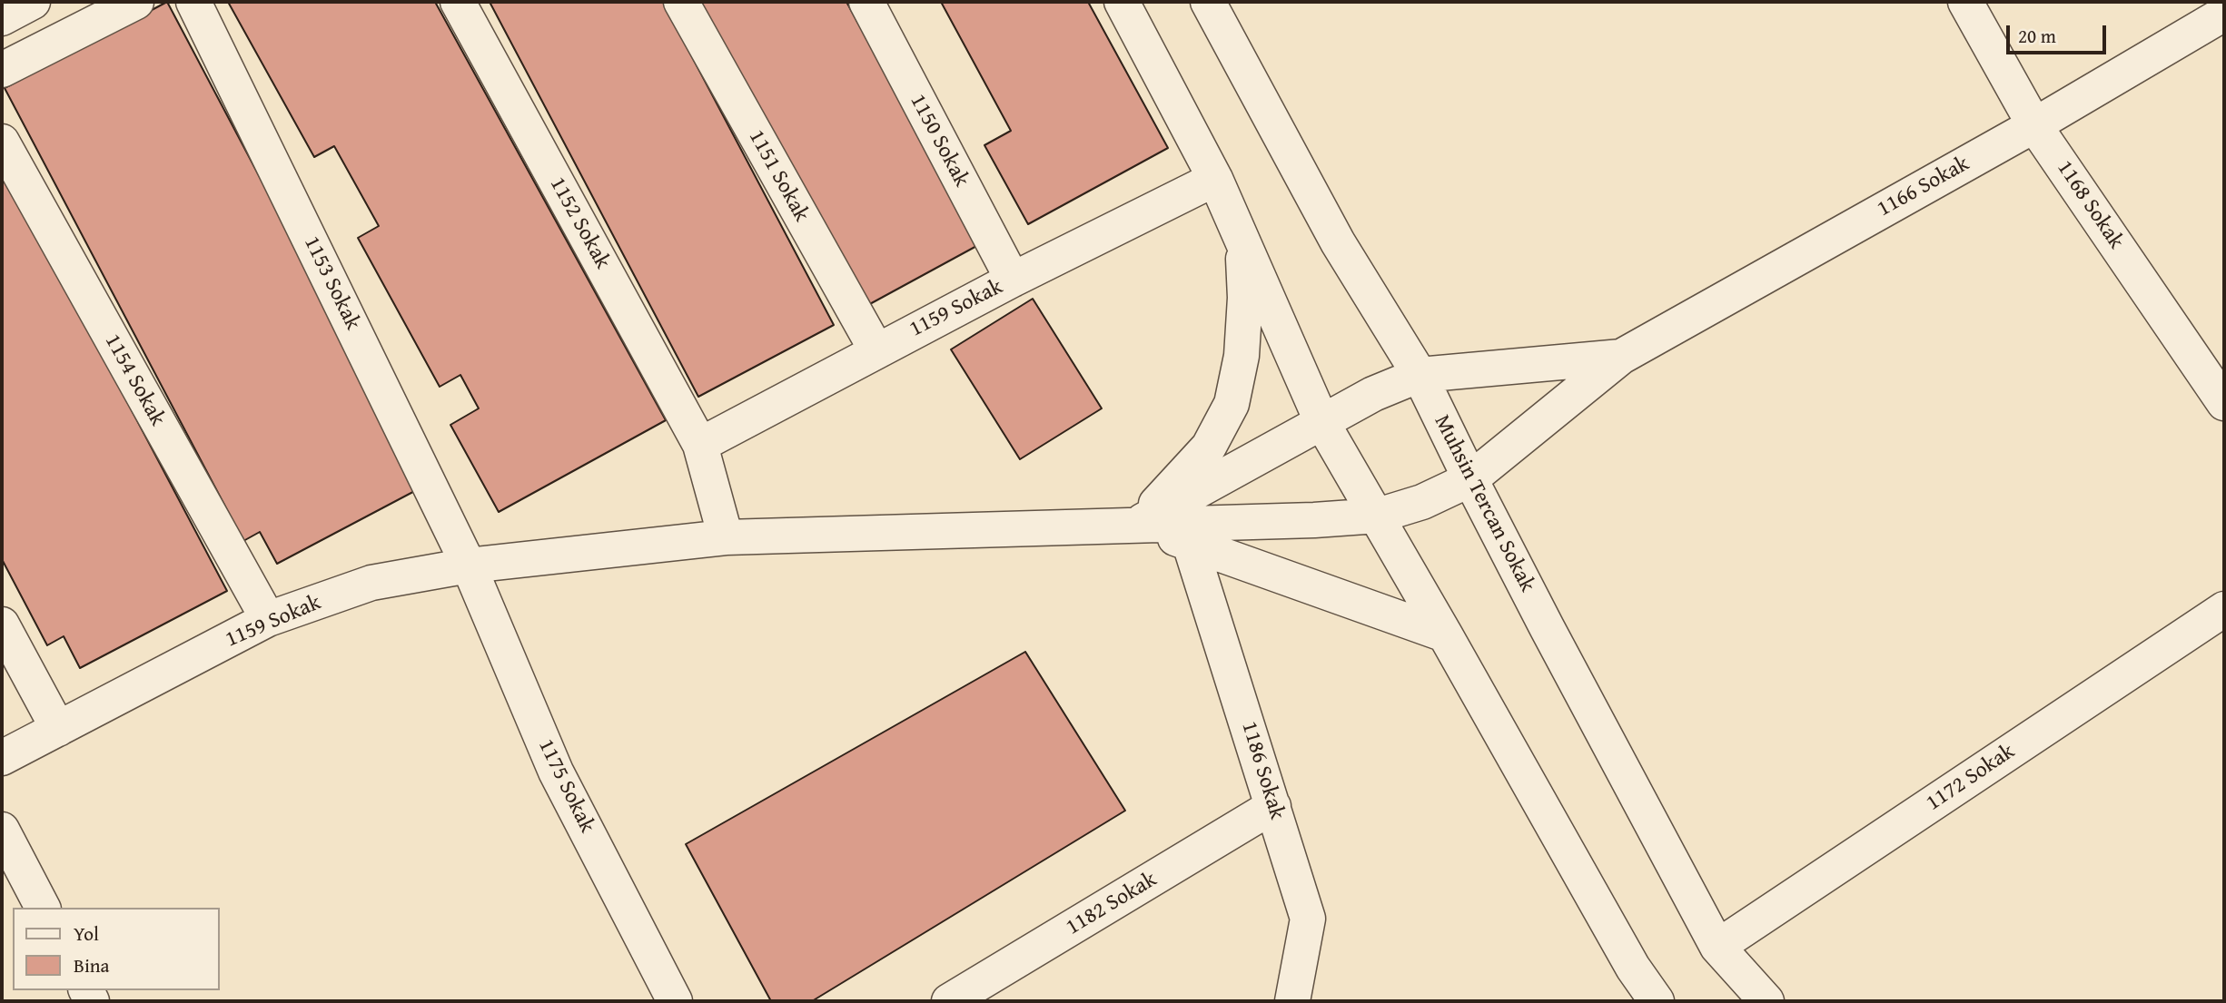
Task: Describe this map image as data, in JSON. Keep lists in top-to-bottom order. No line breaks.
{"streets":{"street":["1150 Sokak","1151 Sokak","1166 Sokak","1168 Sokak","1152 Sokak","1153 Sokak","1159 Sokak","1154 Sokak","Muhsin Tercan Sokak","1186 Sokak","1172 Sokak","1175 Sokak","1182 Sokak"]},"crossings":[["1150 Sokak","1159 Sokak"],["1151 Sokak","1159 Sokak"],["1166 Sokak","1168 Sokak"],["1166 Sokak","1159 Sokak"],["1166 Sokak","Muhsin Tercan Sokak"],["1152 Sokak","1159 Sokak"],["1153 Sokak","1159 Sokak"],["1153 Sokak","1175 Sokak"],["1159 Sokak","1154 Sokak"],["1159 Sokak","1175 Sokak"],["Muhsin Tercan Sokak","1172 Sokak"],["1186 Sokak","1182 Sokak"]],"legend":["Yol","Bina"],"scale_bar":"20 m"}
